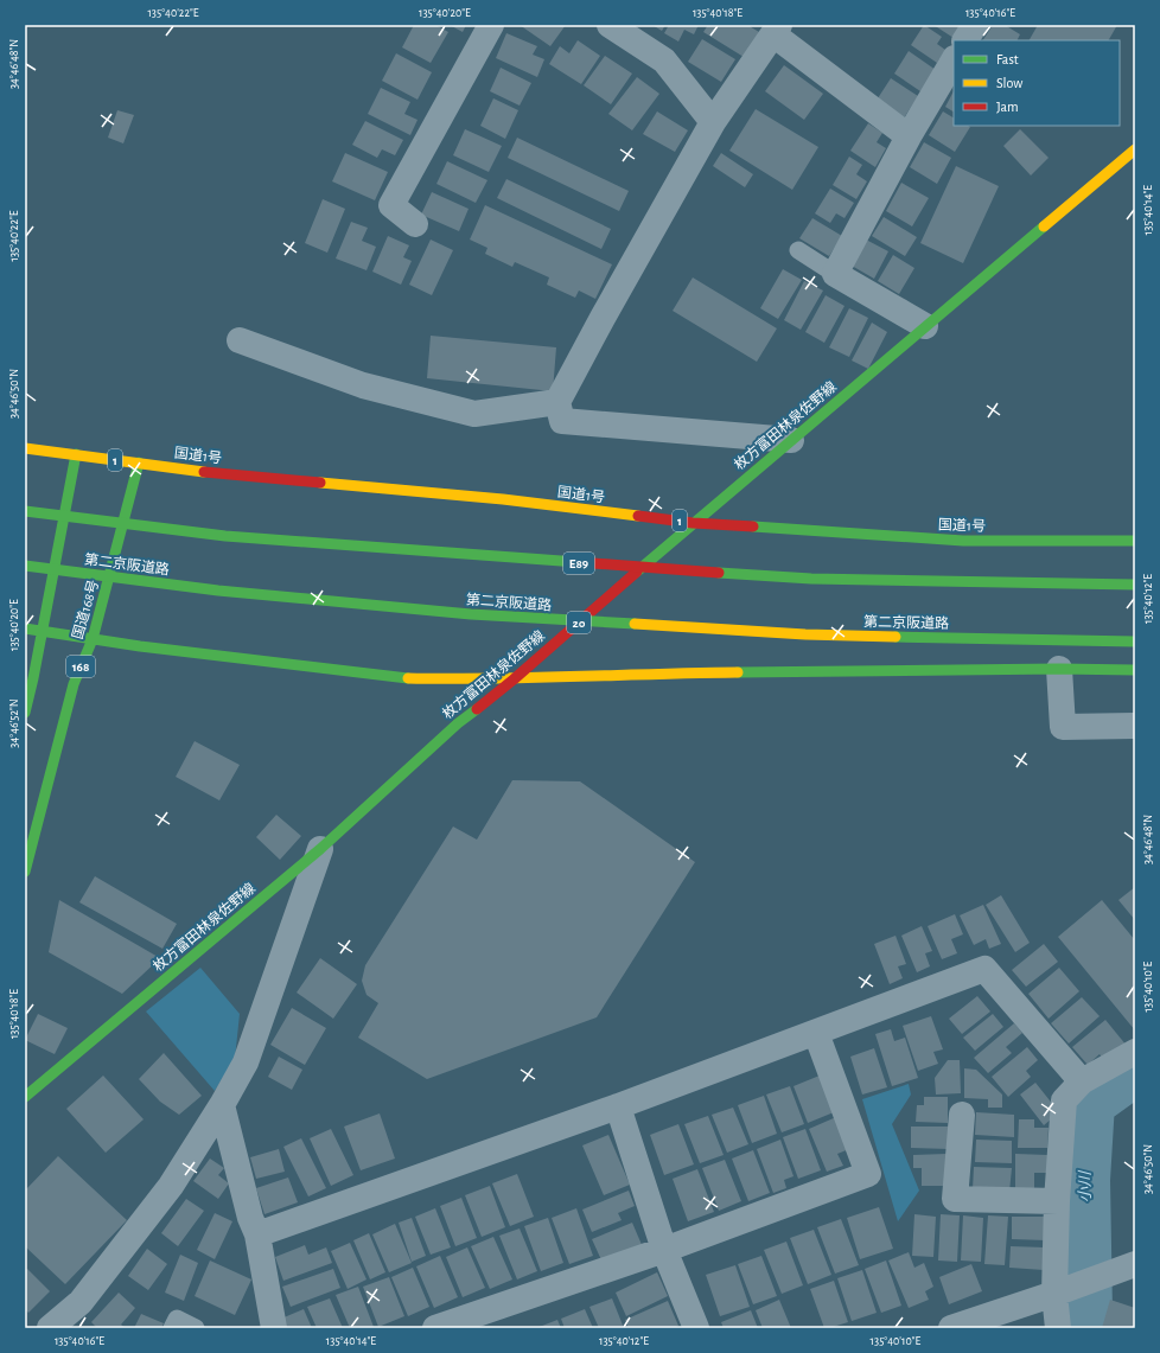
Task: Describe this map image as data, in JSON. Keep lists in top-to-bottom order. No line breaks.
{"streets":{"main road":["枚方富田林泉佐野線","国道1号","1","E89","第二京阪道路","国道168号","20","168"]},"crossings":[["枚方富田林泉佐野線","国道1号"],["国道1号","国道168号"]],"water":["小川"],"legend":["Fast","Slow","Jam"],"coordinates":["135°40'22\"E","135°40'20\"E","135°40'18\"E","135°40'16\"E","34°46'48\"N","135°40'14\"E","34°46'50\"N","135°40'12\"E","34°46'52\"N","135°40'10\"E"]}
